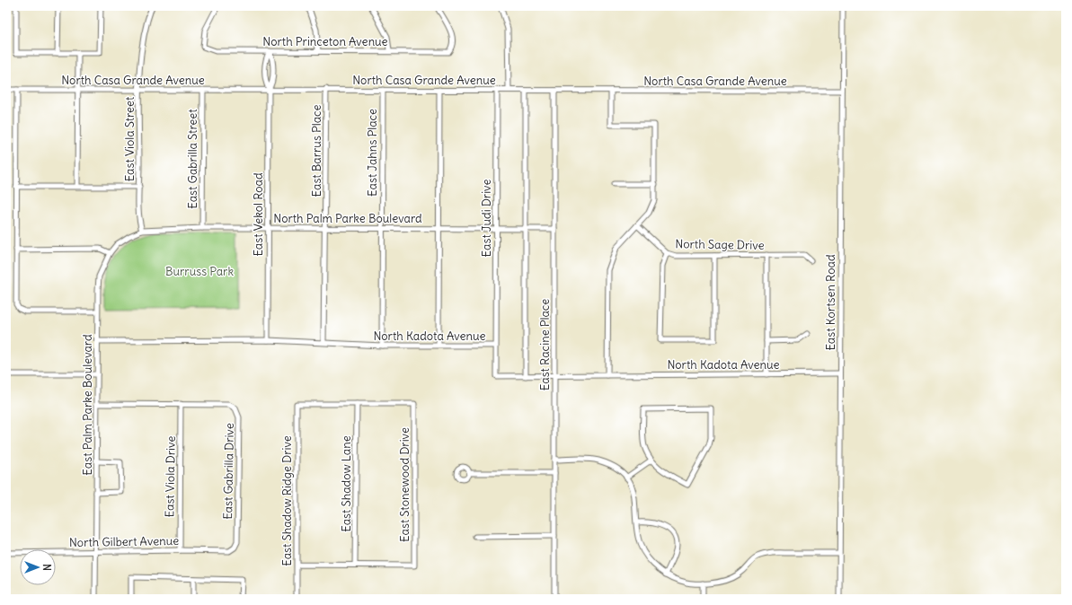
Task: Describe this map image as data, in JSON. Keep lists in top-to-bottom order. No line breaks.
{"streets":{"street":["North Princeton Avenue","North Casa Grande Avenue","East Viola Street","East Barrus Place","East Jahns Place","East Gabrilla Street","East Vekol Road","North Palm Parke Boulevard","East Judi Drive","North Sage Drive","East Kortsen Road","North Kadota Avenue","East Racine Place","East Palm Parke Boulevard","East Gabrilla Drive","East Viola Drive","East Shadow Lane","East Stonewood Drive","East Shadow Ridge Drive","North Gilbert Avenue"]},"crossings":[["North Princeton Avenue","East Vekol Road"],["North Casa Grande Avenue","East Viola Street"],["North Casa Grande Avenue","East Barrus Place"],["North Casa Grande Avenue","East Jahns Place"],["North Casa Grande Avenue","East Gabrilla Street"],["North Casa Grande Avenue","East Vekol Road"],["North Casa Grande Avenue","East Judi Drive"],["North Casa Grande Avenue","East Kortsen Road"],["North Casa Grande Avenue","East Racine Place"],["East Viola Street","North Palm Parke Boulevard"],["East Viola Street","East Palm Parke Boulevard"],["East Barrus Place","North Palm Parke Boulevard"],["East Barrus Place","North Kadota Avenue"],["East Jahns Place","North Palm Parke Boulevard"],["East Jahns Place","North Kadota Avenue"],["East Gabrilla Street","North Palm Parke Boulevard"],["East Vekol Road","North Palm Parke Boulevard"],["East Vekol Road","North Kadota Avenue"],["North Palm Parke Boulevard","East Judi Drive"],["North Palm Parke Boulevard","East Racine Place"],["North Palm Parke Boulevard","East Palm Parke Boulevard"],["East Judi Drive","North Kadota Avenue"],["East Kortsen Road","North Kadota Avenue"],["North Kadota Avenue","East Racine Place"],["North Kadota Avenue","East Palm Parke Boulevard"],["East Palm Parke Boulevard","North Gilbert Avenue"],["East Gabrilla Drive","East Viola Drive"],["East Gabrilla Drive","North Gilbert Avenue"],["East Viola Drive","North Gilbert Avenue"],["East Shadow Lane","East Stonewood Drive"],["East Shadow Lane","East Shadow Ridge Drive"],["East Stonewood Drive","East Shadow Ridge Drive"]],"parks":["Burruss Park"],"north":"right"}
